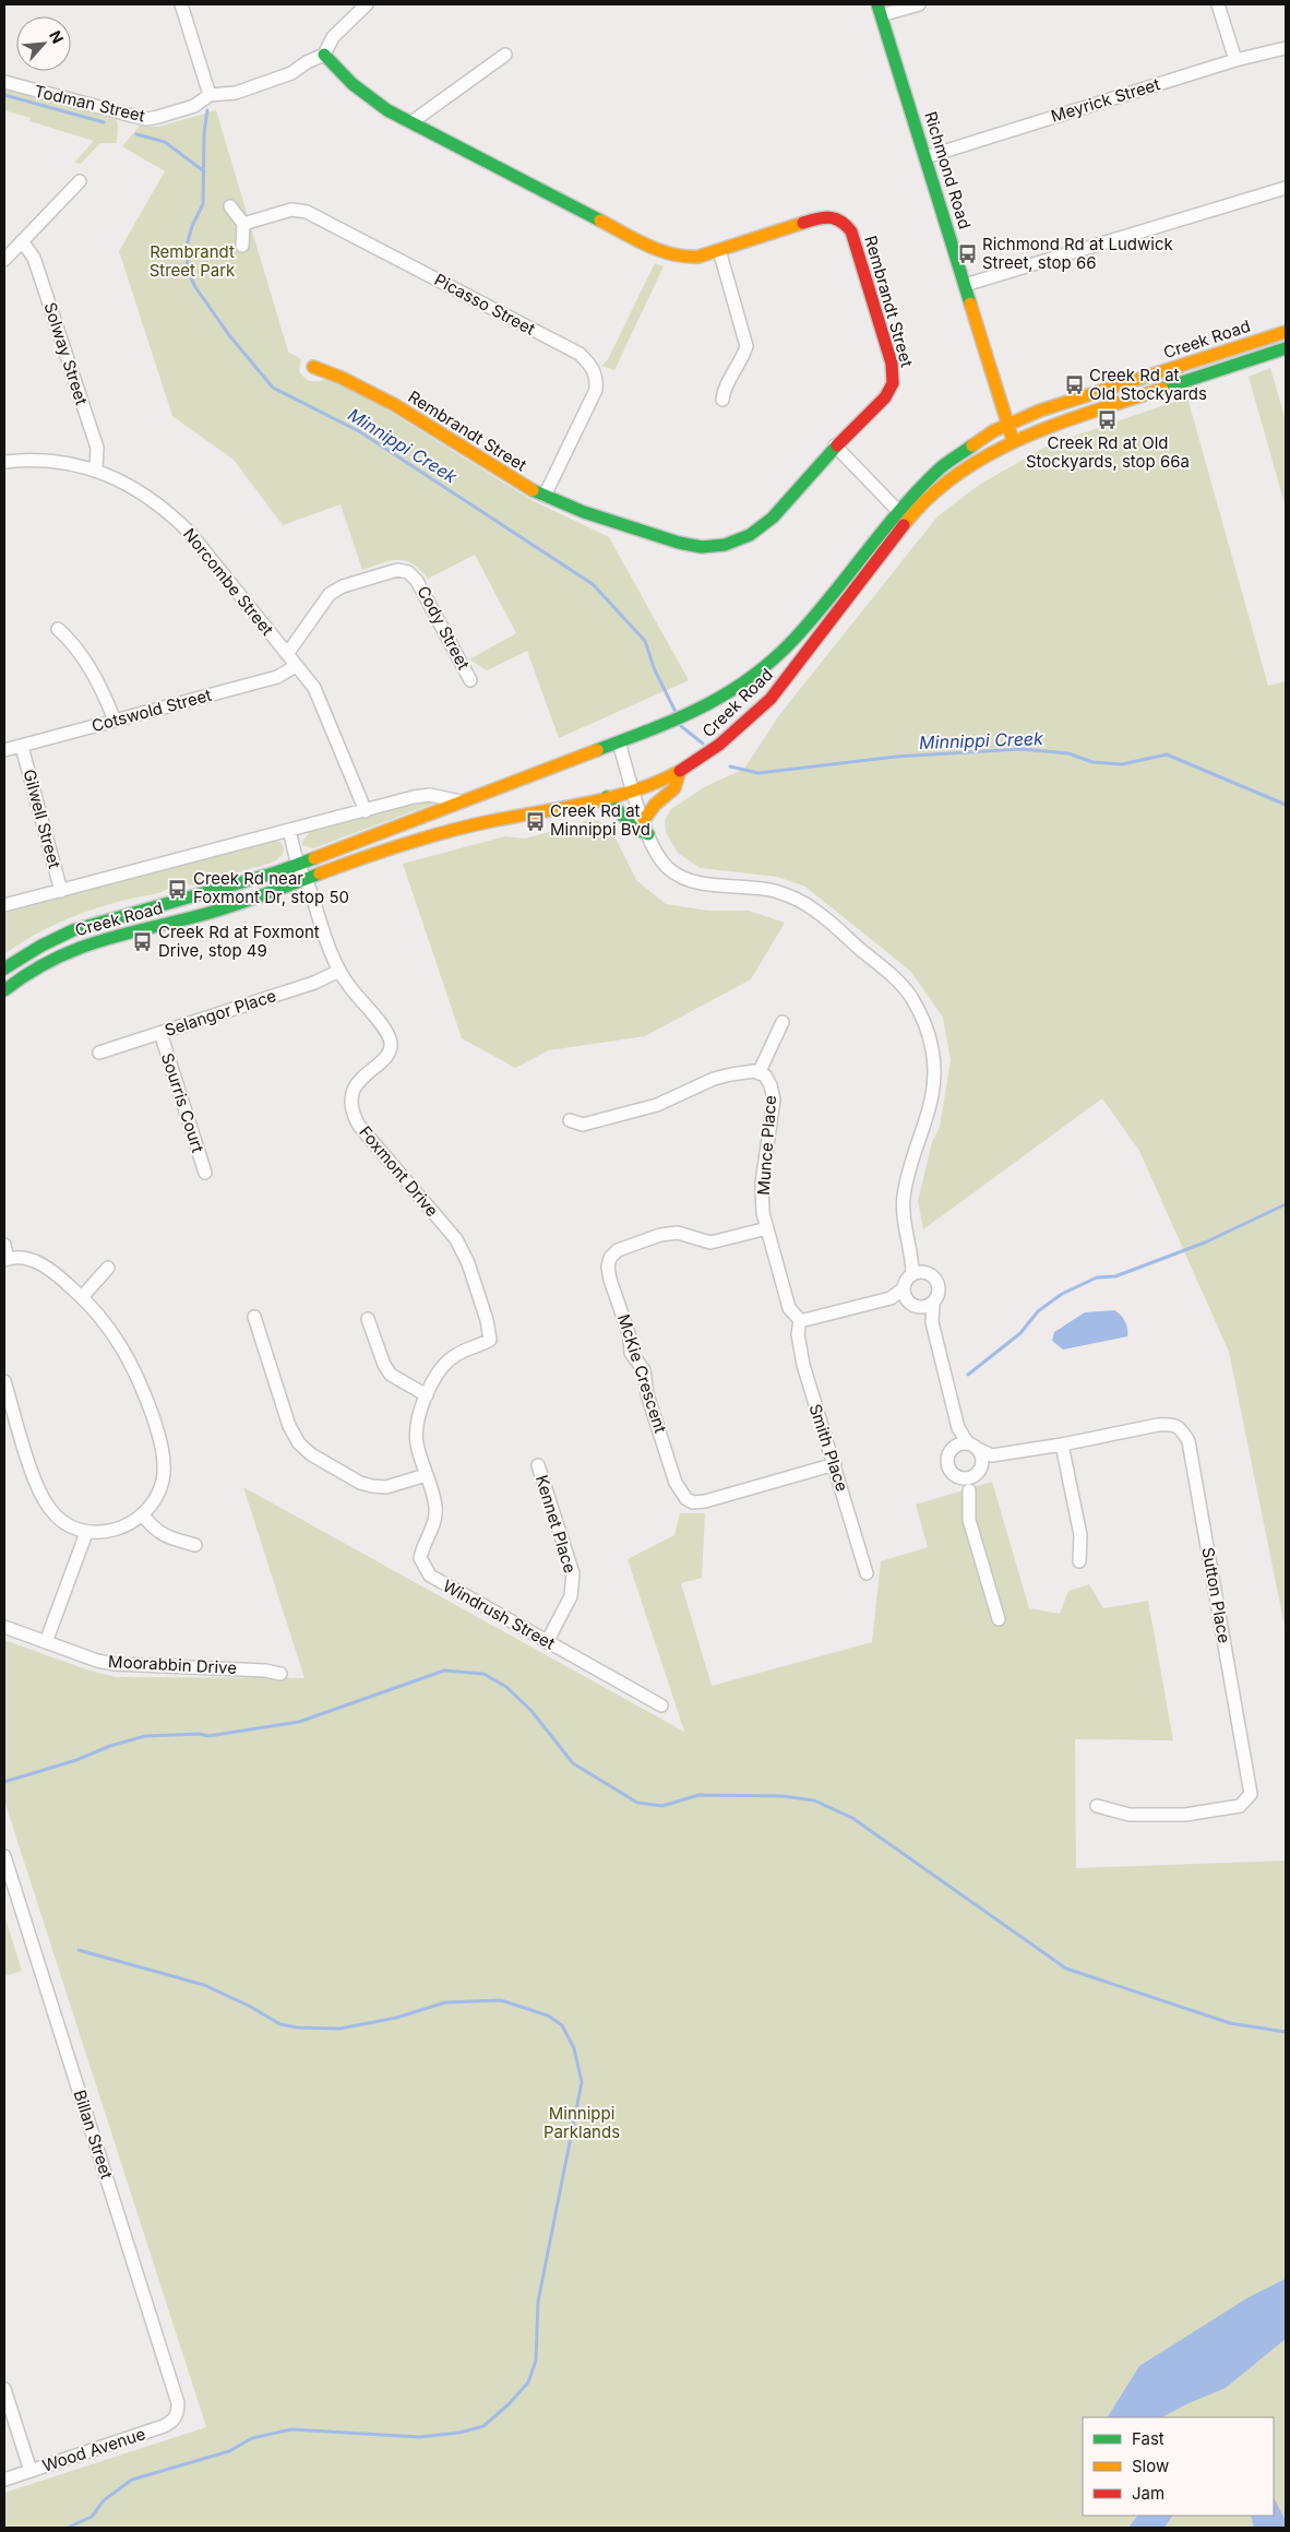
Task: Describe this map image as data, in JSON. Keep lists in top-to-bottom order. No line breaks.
{"streets":{"main road":["Richmond Road","Rembrandt Street","Creek Road"],"street":["Meyrick Street","Todman Street","Picasso Street","Solway Street","Norcombe Street","Cody Street","Cotswold Street","Gilwell Street","Selangor Place","Sourris Court","Munce Place","Foxmont Drive","McKie Crescent","Smith Place","Kennet Place","Sutton Place","Windrush Street","Moorabbin Drive","Billan Street","Wood Avenue"]},"crossings":[["Meyrick Street","Richmond Road"],["Todman Street","Rembrandt Street"],["Richmond Road","Creek Road"],["Rembrandt Street","Picasso Street"],["Creek Road","Foxmont Drive"],["Solway Street","Norcombe Street"],["Norcombe Street","Cody Street"],["Norcombe Street","Cotswold Street"],["Cotswold Street","Gilwell Street"],["Selangor Place","Sourris Court"],["Selangor Place","Foxmont Drive"],["Munce Place","McKie Crescent"],["Munce Place","Smith Place"],["Foxmont Drive","Windrush Street"],["McKie Crescent","Smith Place"],["Kennet Place","Windrush Street"],["Billan Street","Wood Avenue"]],"water":["Minnippi Creek"],"parks":["Rembrandt Street Park","Minnippi Parklands"],"places":{"bus stop":["Richmond Rd at Ludwick Street, stop 66","Creek Rd at Old Stockyards","Creek Rd at Old Stockyards, stop 66a","Creek Rd at Minnippi Bvd","Creek Rd near Foxmont Dr, stop 50","Creek Rd at Foxmont Drive, stop 49"]},"legend":["Fast","Slow","Jam"],"north":"top right"}
